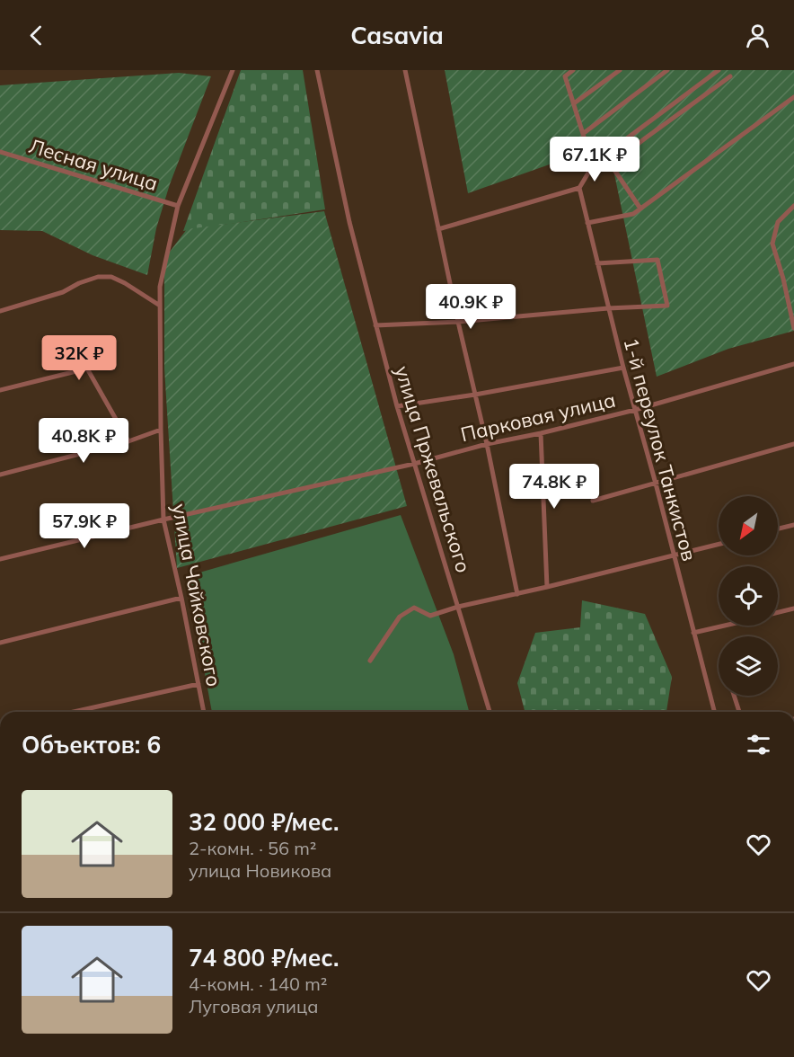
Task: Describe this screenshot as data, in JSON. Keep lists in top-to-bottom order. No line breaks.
{"streets":{"street":["Лесная улица","Парковая улица","1-й переулок Танкистов","улица Пржевальского","улица Чайковского"]},"crossings":[["Лесная улица","улица Чайковского"],["Парковая улица","1-й переулок Танкистов"],["Парковая улица","улица Пржевальского"],["Парковая улица","улица Чайковского"]],"north":"bottom left","page":{"header":"Casavia","price":["67.1K ₽","40.9K ₽","32K ₽","40.8K ₽","74.8K ₽","57.9K ₽"],"heading":"Объектов: 6","list":[{"name":"32 000 ₽/мес.","note":"2-комн. · 56 m² · улица Новикова"},{"name":"74 800 ₽/мес.","note":"4-комн. · 140 m² · Луговая улица"}]}}
